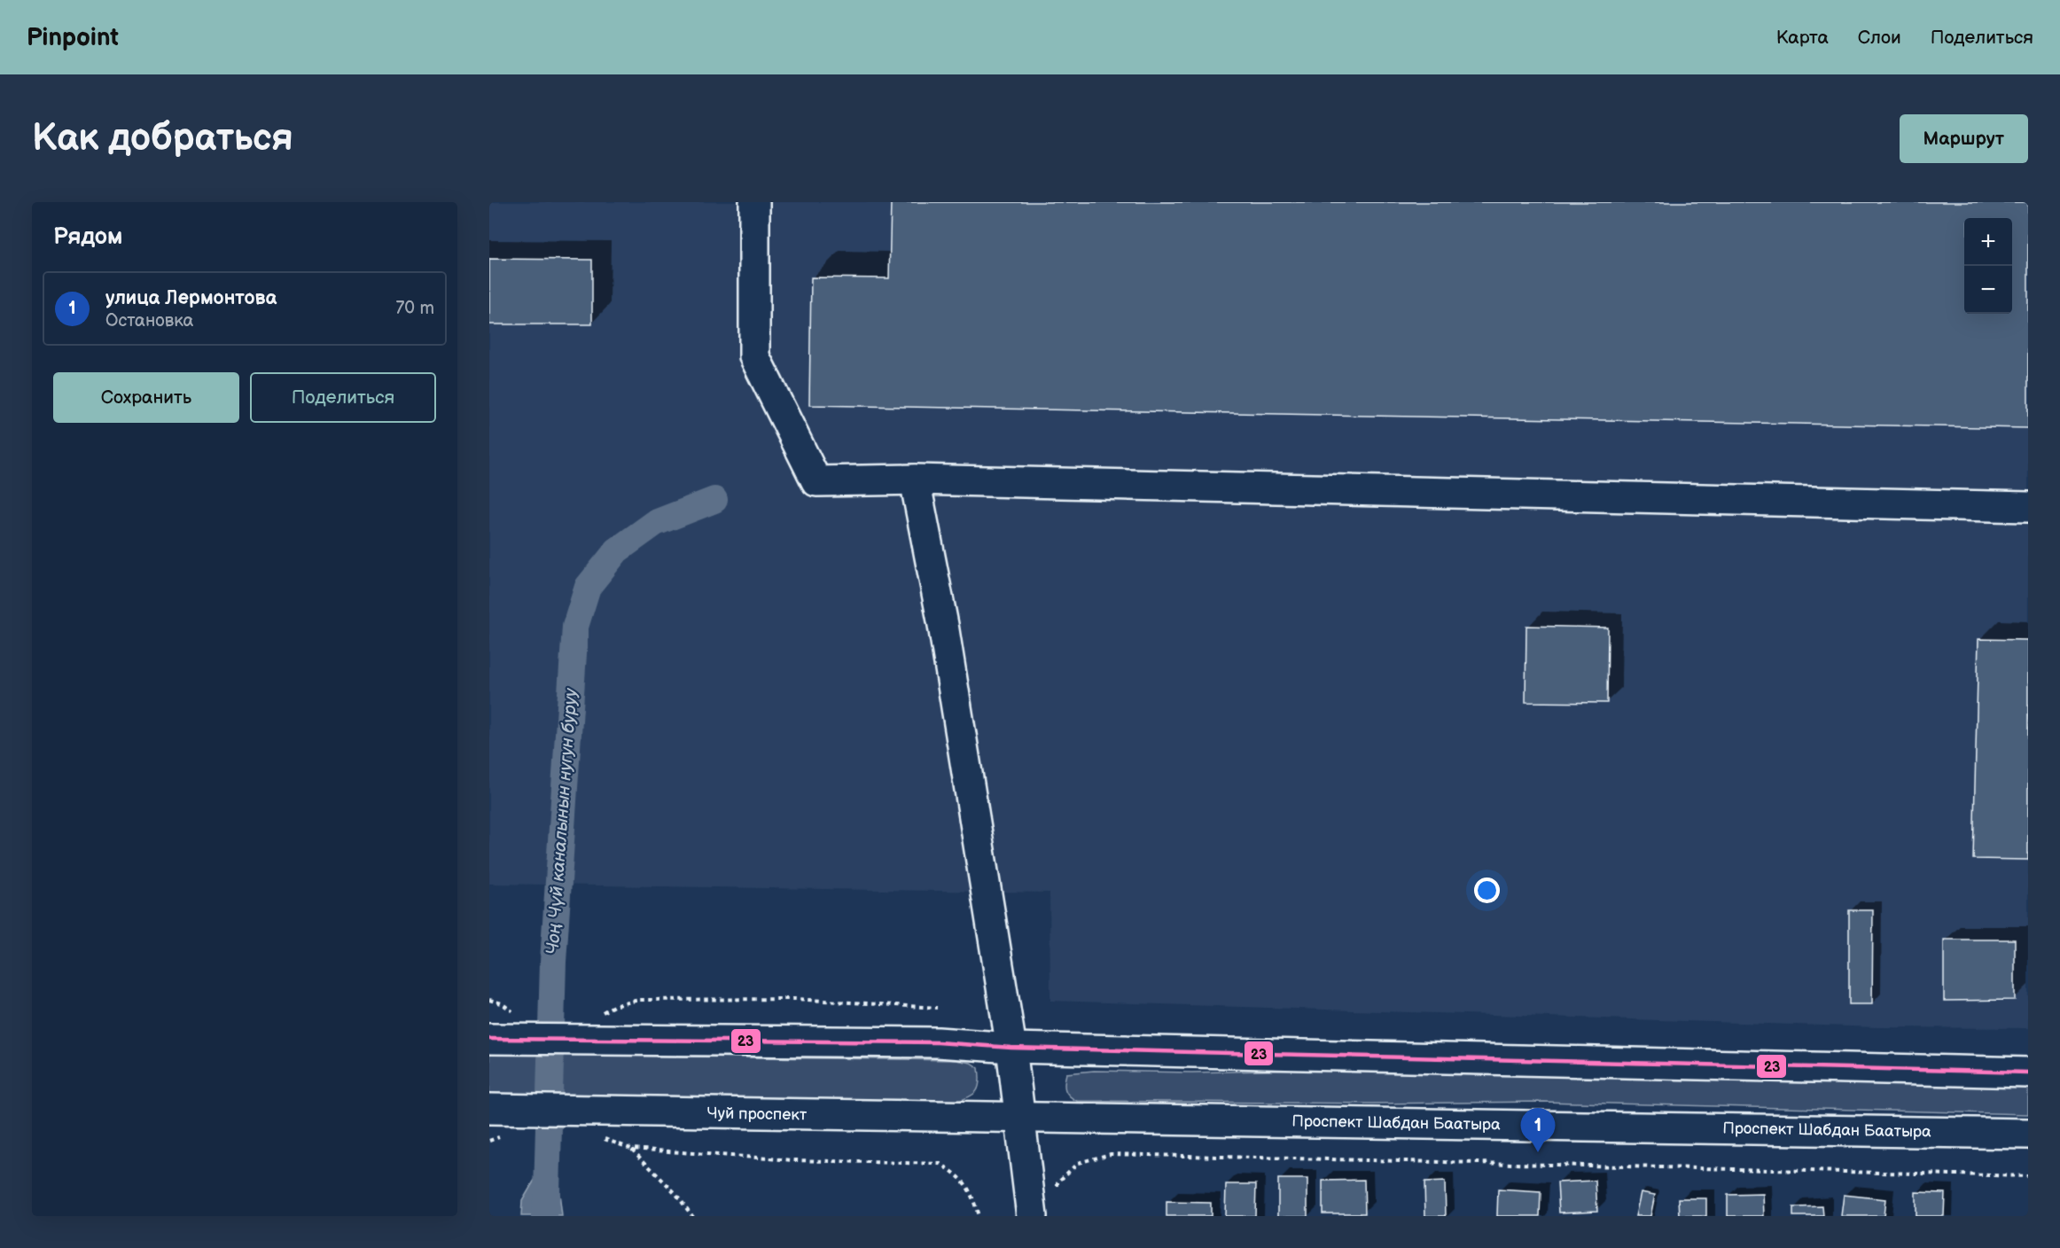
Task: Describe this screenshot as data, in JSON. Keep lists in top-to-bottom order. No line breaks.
{"streets":{"main road":["Чуй проспект","Проспект Шабдан Баатыра"]},"crossings":[["Чуй проспект","Проспект Шабдан Баатыра"]],"water":["Чоң Чүй каналынын нугун буруу"],"lines":["transit line 23"],"page":{"header":"Pinpoint","nav":["Карта","Слои","Поделиться"],"buttons":["Маршрут",["Сохранить","Поделиться"]],"title":"Как добраться","heading":"Рядом","map_buttons":["+","−"],"list":[{"mark":"1","name":"улица Лермонтова","note":"Остановка","value":"70 m"}],"pins":"1"}}
